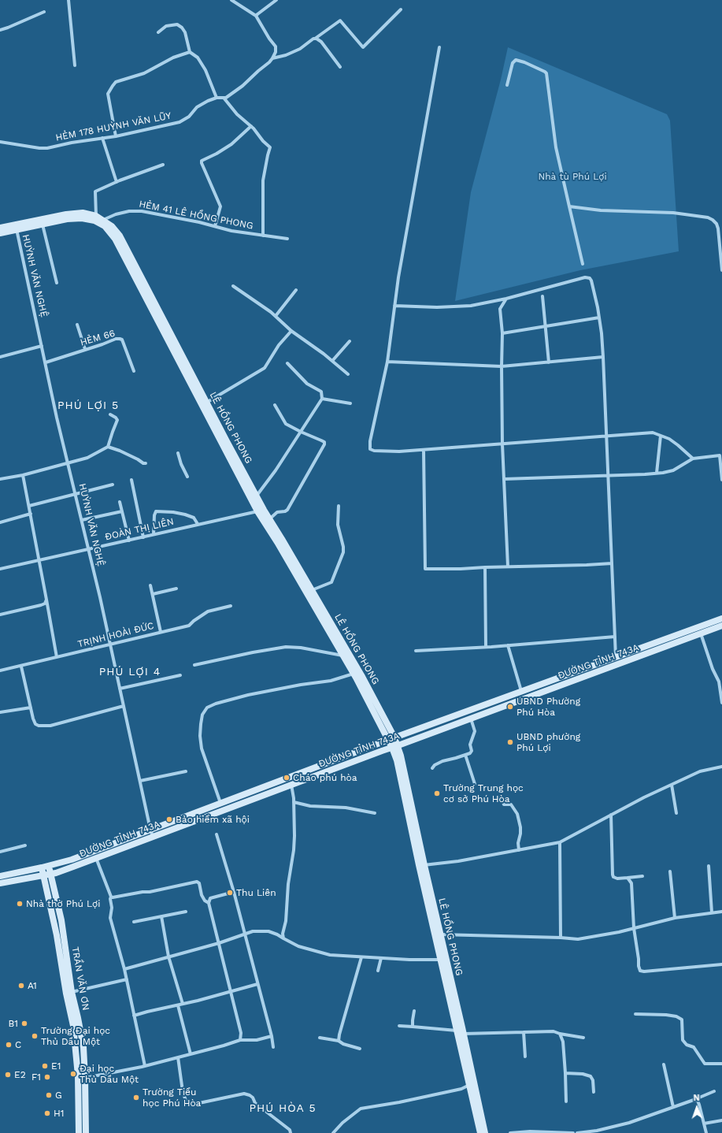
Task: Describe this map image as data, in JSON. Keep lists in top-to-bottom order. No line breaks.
{"streets":{"street":["HẺM 178 HUỲNH VĂN LŨY","HẺM 41 LÊ HỒNG PHONG","HUỲNH VĂN NGHỆ","HẺM 66","LÊ HỒNG PHONG","ĐOÀN THỊ LIÊN","TRỊNH HOÀI ĐỨC","ĐƯỜNG TỈNH 743A","TRẦN VĂN ƠN"]},"crossings":[["HẺM 41 LÊ HỒNG PHONG","LÊ HỒNG PHONG"],["HUỲNH VĂN NGHỆ","HẺM 66"],["HUỲNH VĂN NGHỆ","LÊ HỒNG PHONG"],["HUỲNH VĂN NGHỆ","ĐOÀN THỊ LIÊN"],["HUỲNH VĂN NGHỆ","TRỊNH HOÀI ĐỨC"],["HUỲNH VĂN NGHỆ","ĐƯỜNG TỈNH 743A"],["LÊ HỒNG PHONG","ĐOÀN THỊ LIÊN"],["LÊ HỒNG PHONG","ĐƯỜNG TỈNH 743A"],["ĐƯỜNG TỈNH 743A","TRẦN VĂN ƠN"]],"districts":["PHÚ LỢI 5","PHÚ LỢI 4","PHÚ HÒA 5"],"parks":["Nhà tù Phú Lợi"],"places":["UBND Phường Phú Hòa","UBND phường Phú Lợi","Cháo phú hòa","Trường Trung học cơ sở Phú Hòa","Bảo hiểm xã hội","Thu Liên","Nhà thờ Phú Lợi","A1","B1","Trường Đại học Thủ Dầu Một","C","E1","Đại học Thủ Dầu Một","E2","F1","G","Trường Tiểu học Phú Hòa","H1"],"north":"top"}
